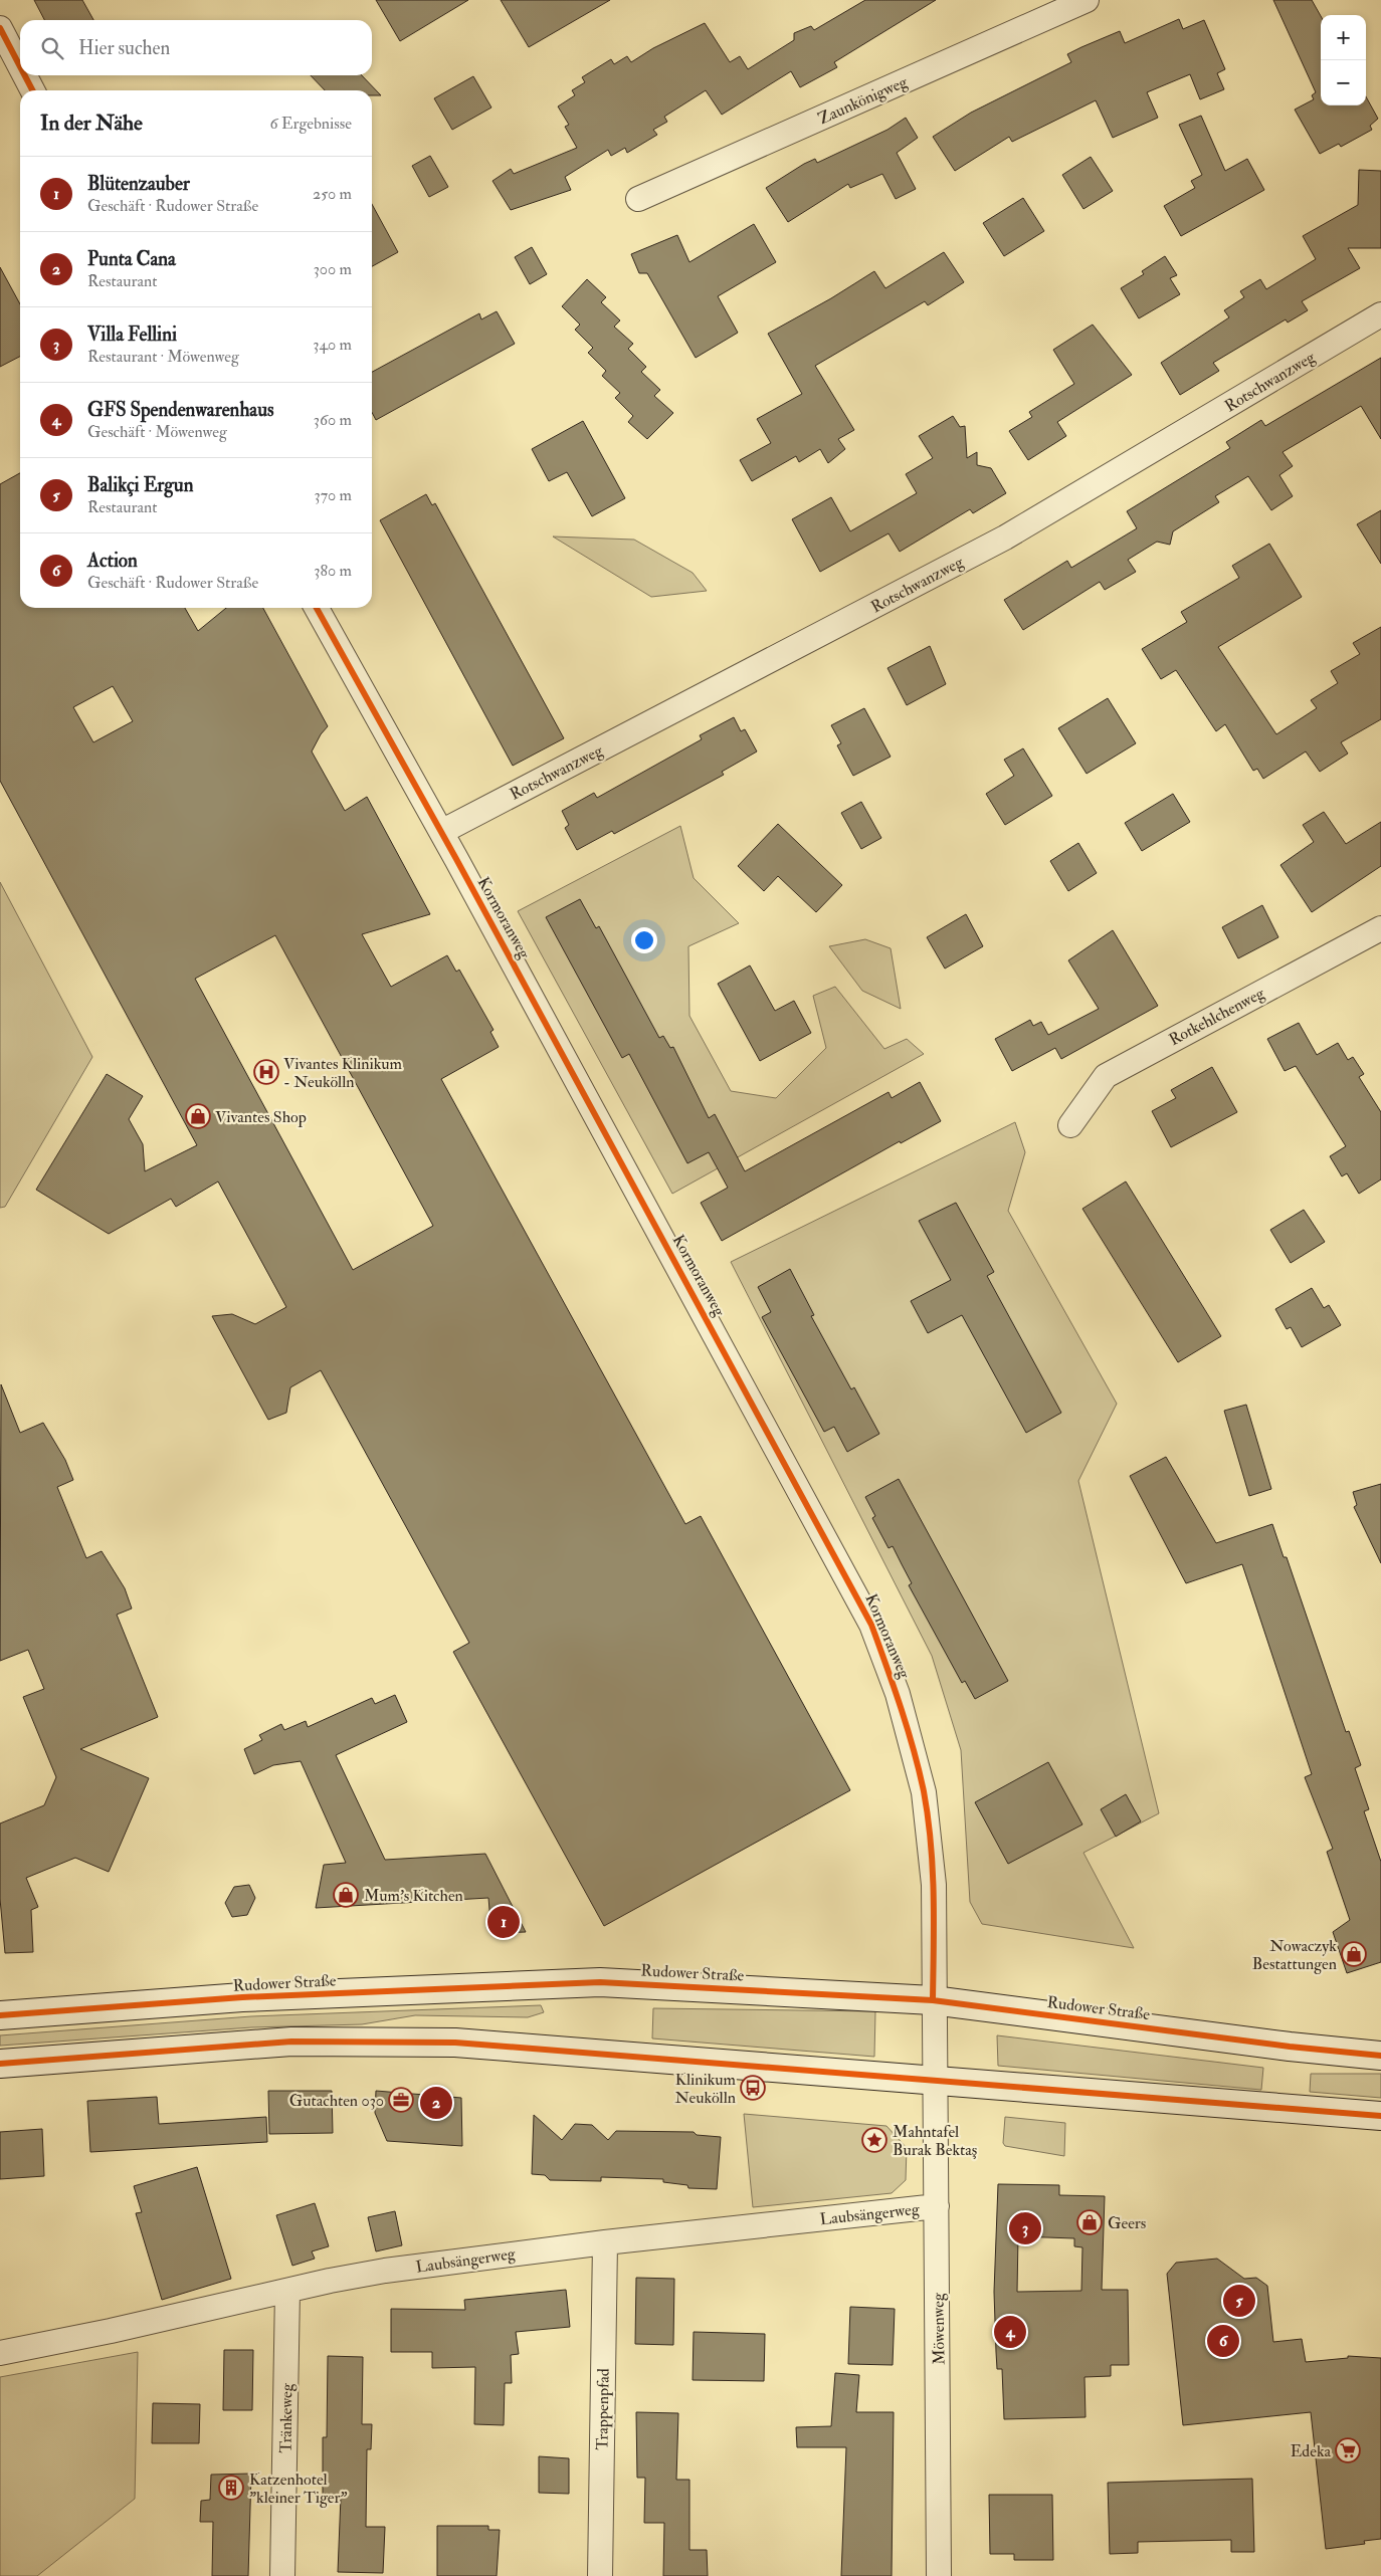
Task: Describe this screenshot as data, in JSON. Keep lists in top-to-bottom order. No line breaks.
{"streets":{"main road":["Rudower Straße"],"street":["Zaunkönigweg","Rotschwanzweg","Kormoranweg","Rotkehlchenweg","Laubsängerweg","Möwenweg","Trappenpfad","Tränkeweg"]},"crossings":[["Rotschwanzweg","Kormoranweg"],["Kormoranweg","Rudower Straße"],["Kormoranweg","Möwenweg"],["Laubsängerweg","Möwenweg"],["Laubsängerweg","Trappenpfad"],["Laubsängerweg","Tränkeweg"]],"places":{"hospital":["Vivantes Klinikum - Neukölln"],"shop":["Vivantes Shop","Mum's Kitchen","Nowaczyk Bestattungen","Geers"],"bus stop":["Klinikum Neukölln"],"office":["Gutachten 030"],"place":["Mahntafel Burak Bektaş"],"supermarket":["Edeka"],"building":["Katzenhotel \"kleiner Tiger\""]},"page":{"map_buttons":["+","−"],"search":"Hier suchen","heading":["In der Nähe","6 Ergebnisse"],"list":[{"mark":"1","name":"Blütenzauber","note":"Geschäft · Rudower Straße","value":"250 m"},{"mark":"2","name":"Punta Cana","note":"Restaurant","value":"300 m"},{"mark":"3","name":"Villa Fellini","note":"Restaurant · Möwenweg","value":"340 m"},{"mark":"4","name":"GFS Spendenwarenhaus","note":"Geschäft · Möwenweg","value":"360 m"},{"mark":"5","name":"Balikçi Ergun","note":"Restaurant","value":"370 m"},{"mark":"6","name":"Action","note":"Geschäft · Rudower Straße","value":"380 m"}],"pins":["1","2","3","5","4","6"]}}
